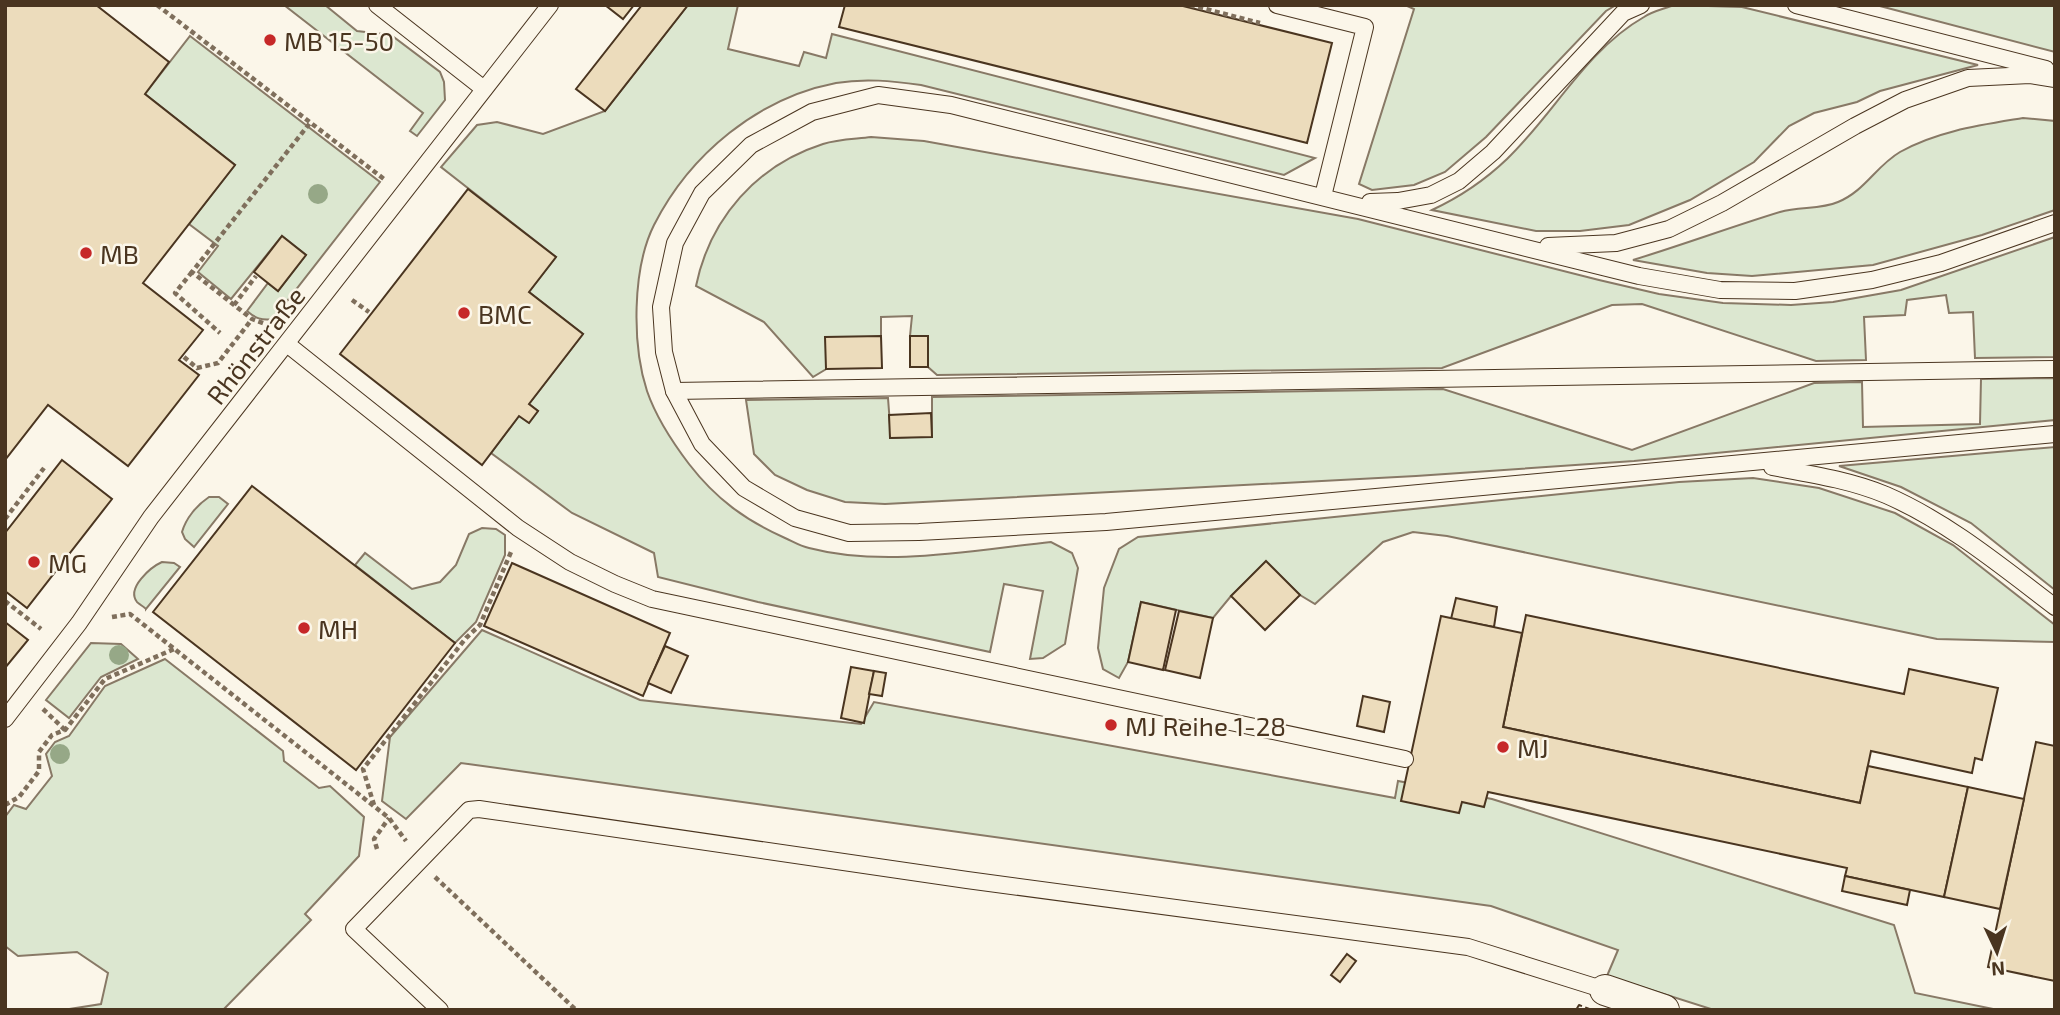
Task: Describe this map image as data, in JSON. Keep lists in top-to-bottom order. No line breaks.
{"streets":{"lane":["Rhönstraße"]},"places":["MB 15-50","MB","BMC","MG","MH","MJ Reihe 1-28","MJ"],"north":"bottom"}
